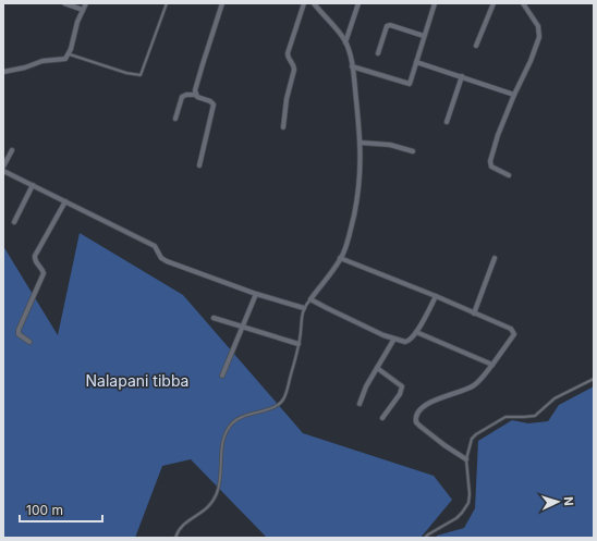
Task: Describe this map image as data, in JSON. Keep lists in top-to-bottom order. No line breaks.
{"parks":["Nalapani tibba"],"scale_bar":"100 m","north":"right"}
